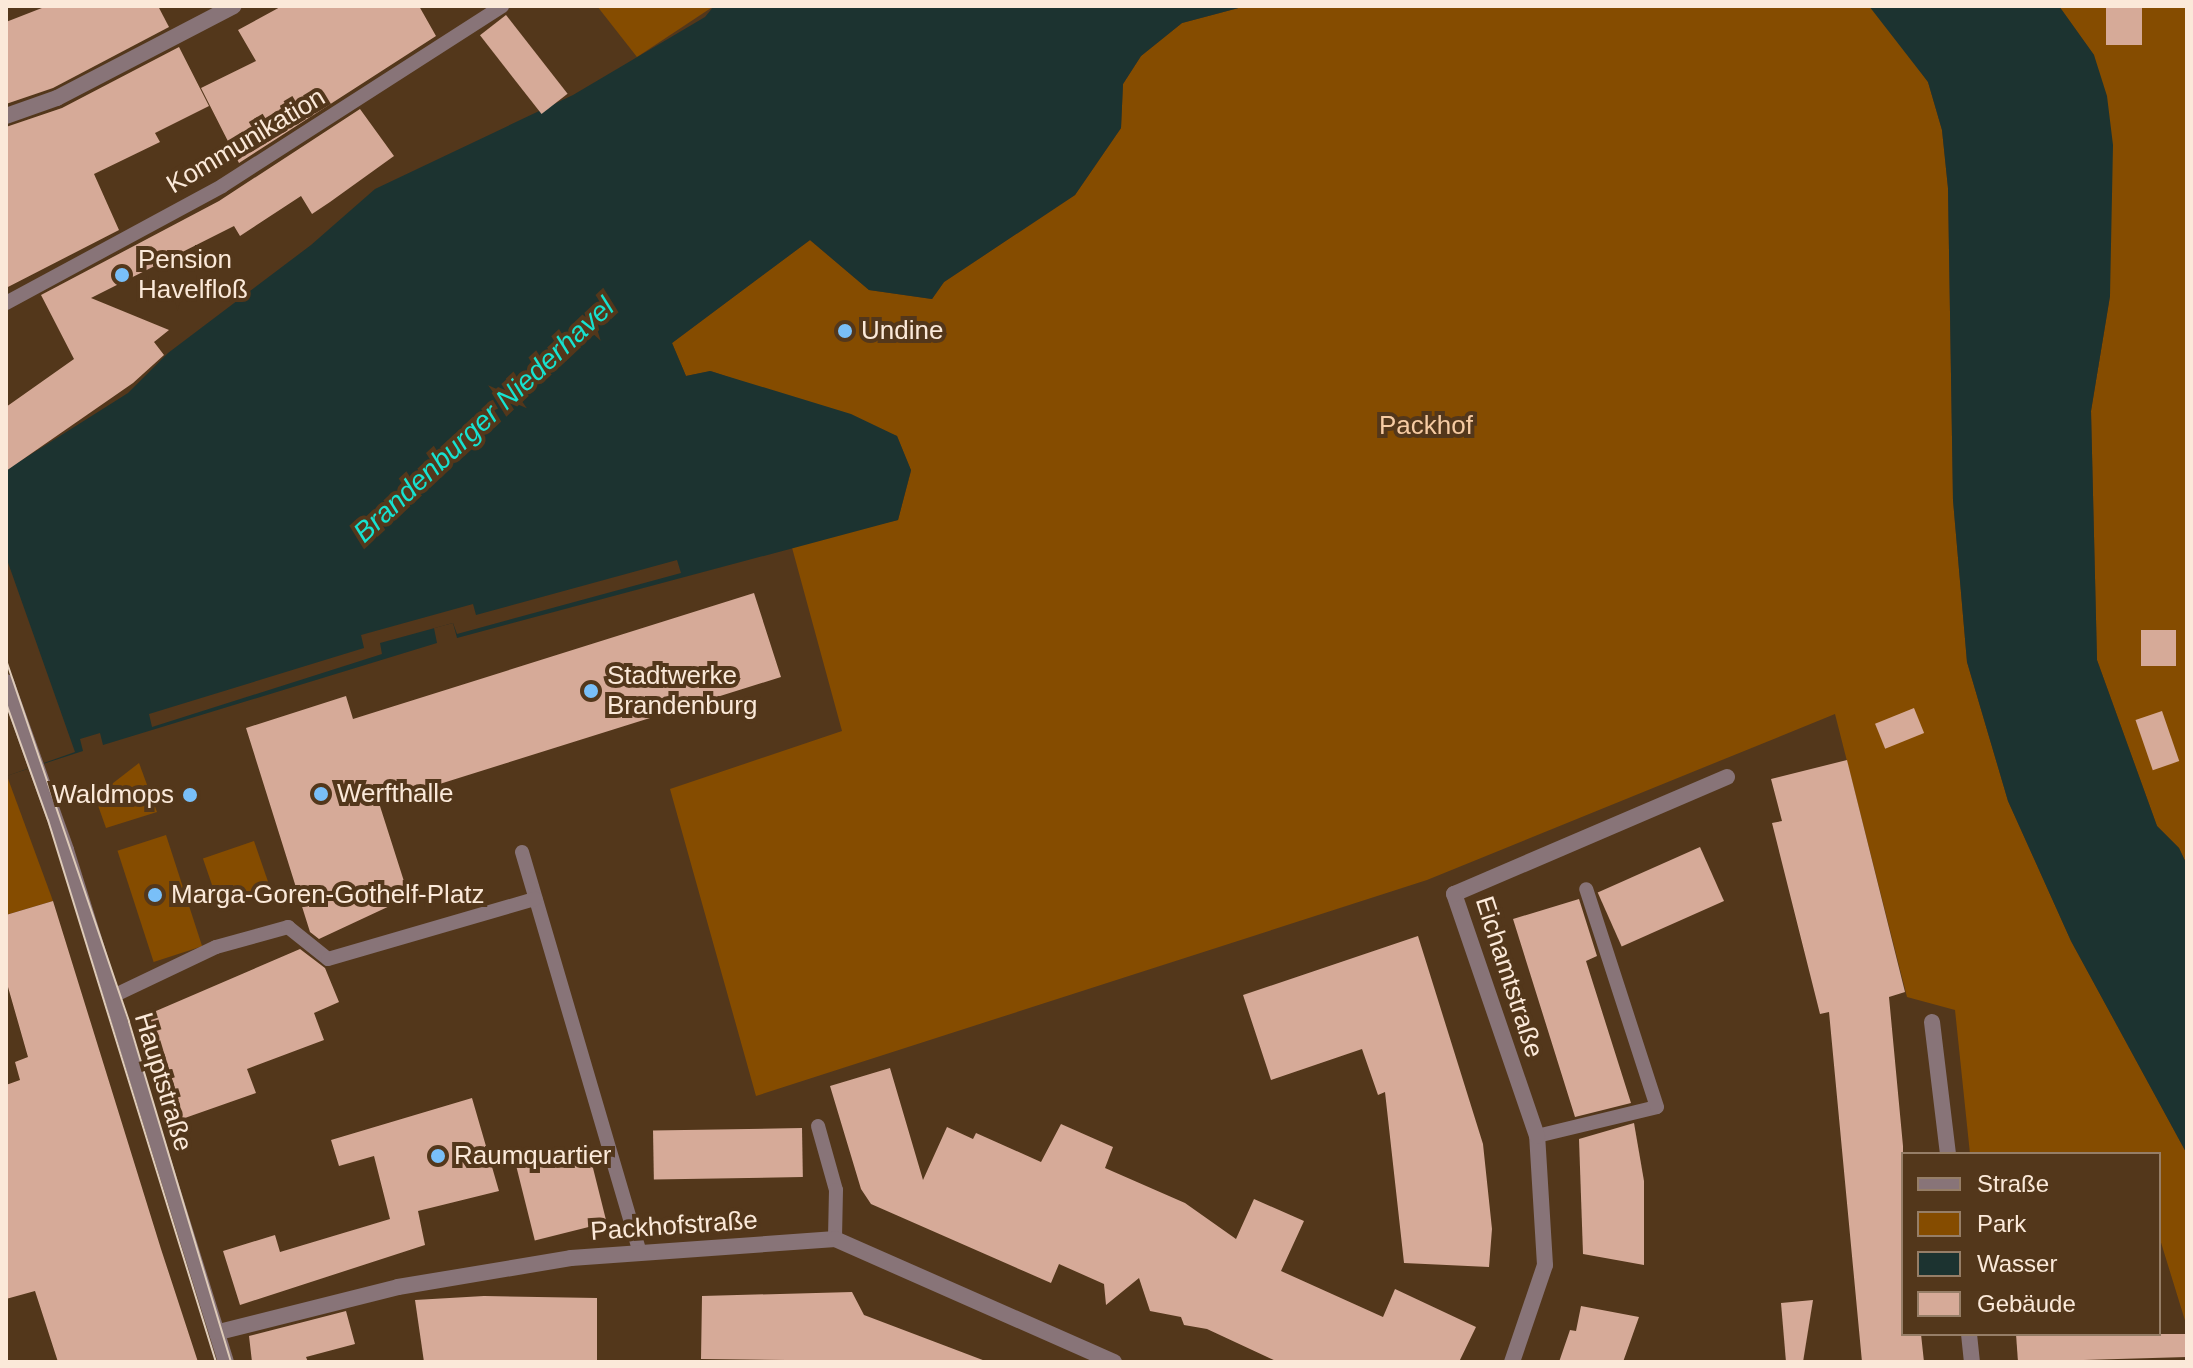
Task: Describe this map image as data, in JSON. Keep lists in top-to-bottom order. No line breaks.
{"streets":{"street":["Eichamtstraße","Hauptstraße","Packhofstraße"],"lane":["Kommunikation"]},"crossings":[["Hauptstraße","Packhofstraße"]],"water":["Brandenburger Niederhavel"],"parks":["Packhof"],"places":["Pension Havelfloß","Undine","Stadtwerke Brandenburg","Werfthalle","Waldmops","Marga-Goren-Gothelf-Platz","Raumquartier"],"legend":["Straße","Park","Wasser","Gebäude"]}
